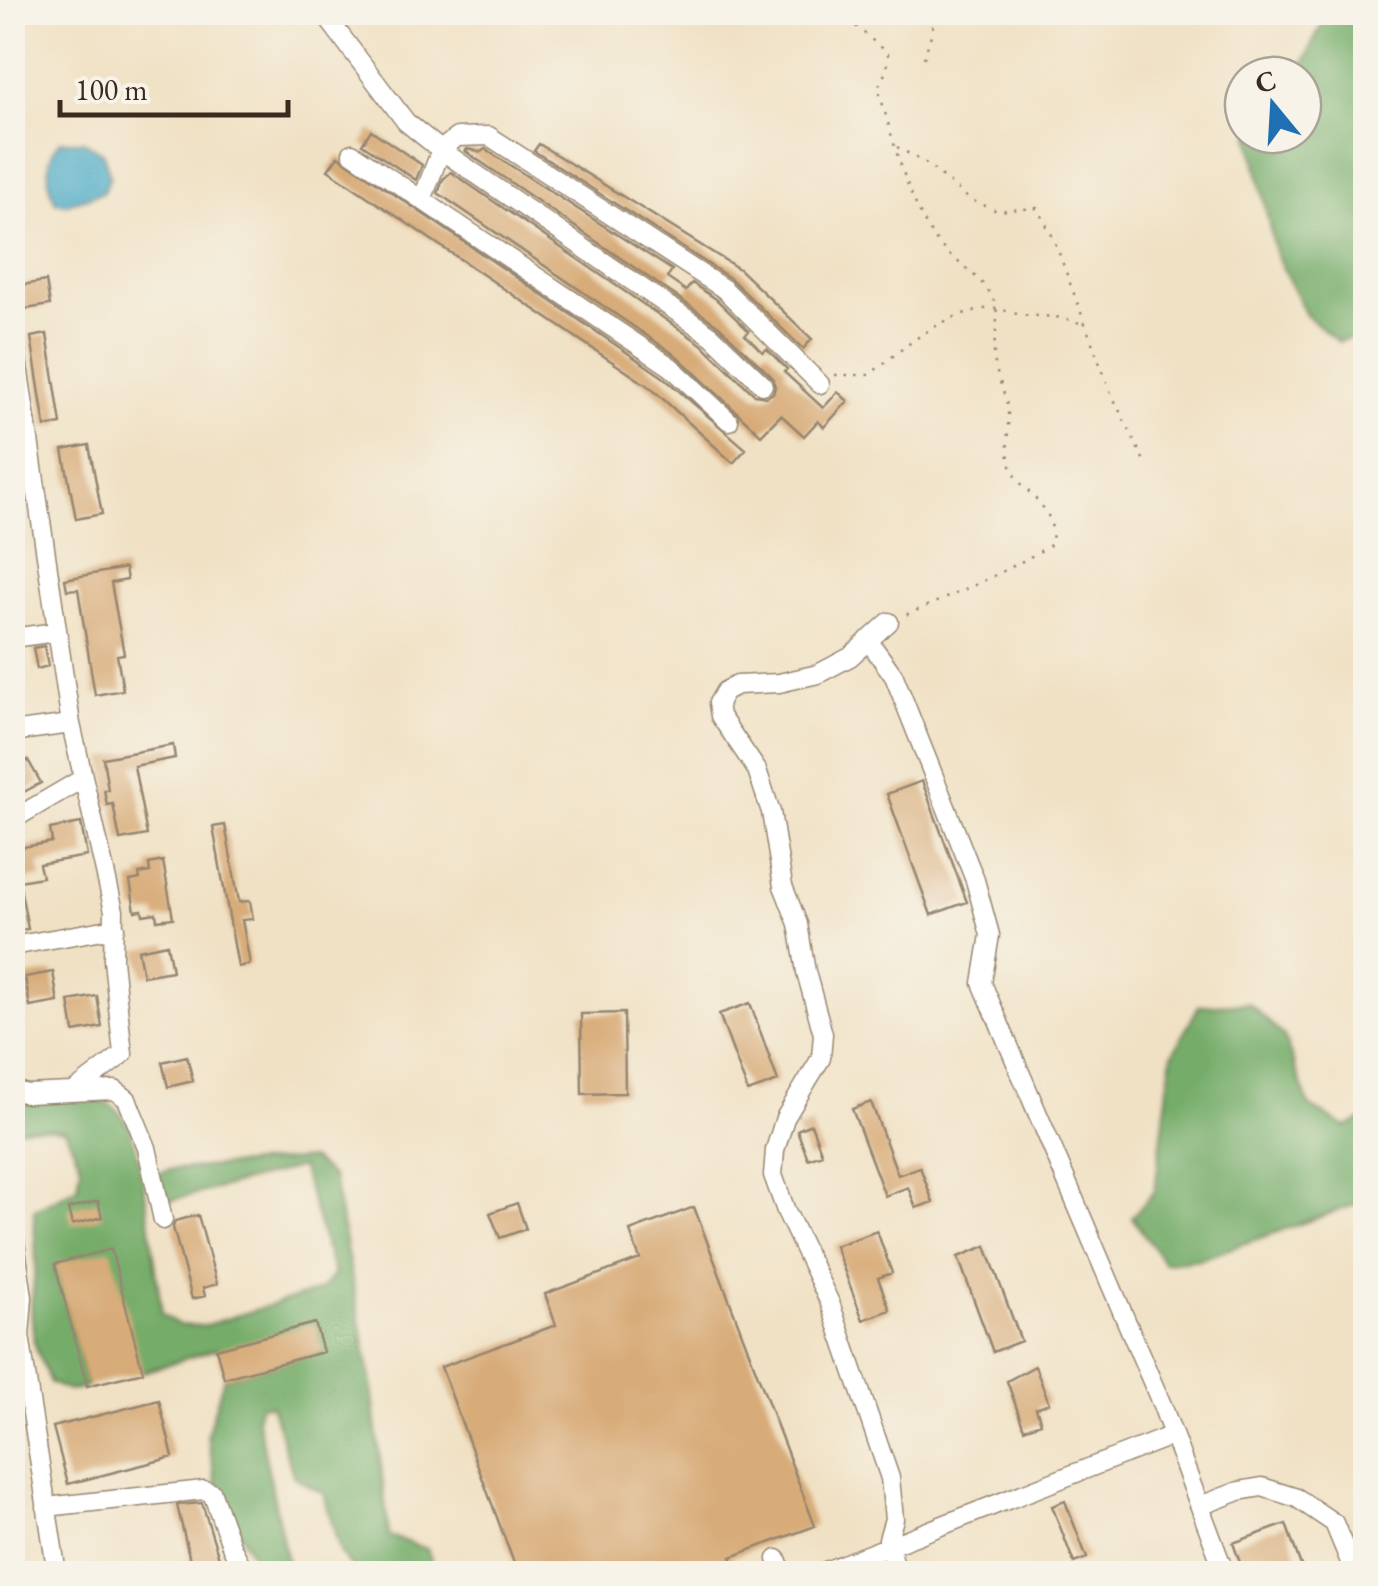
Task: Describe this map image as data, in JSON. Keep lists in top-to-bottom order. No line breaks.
{"scale_bar":"100 m","north":"top"}
